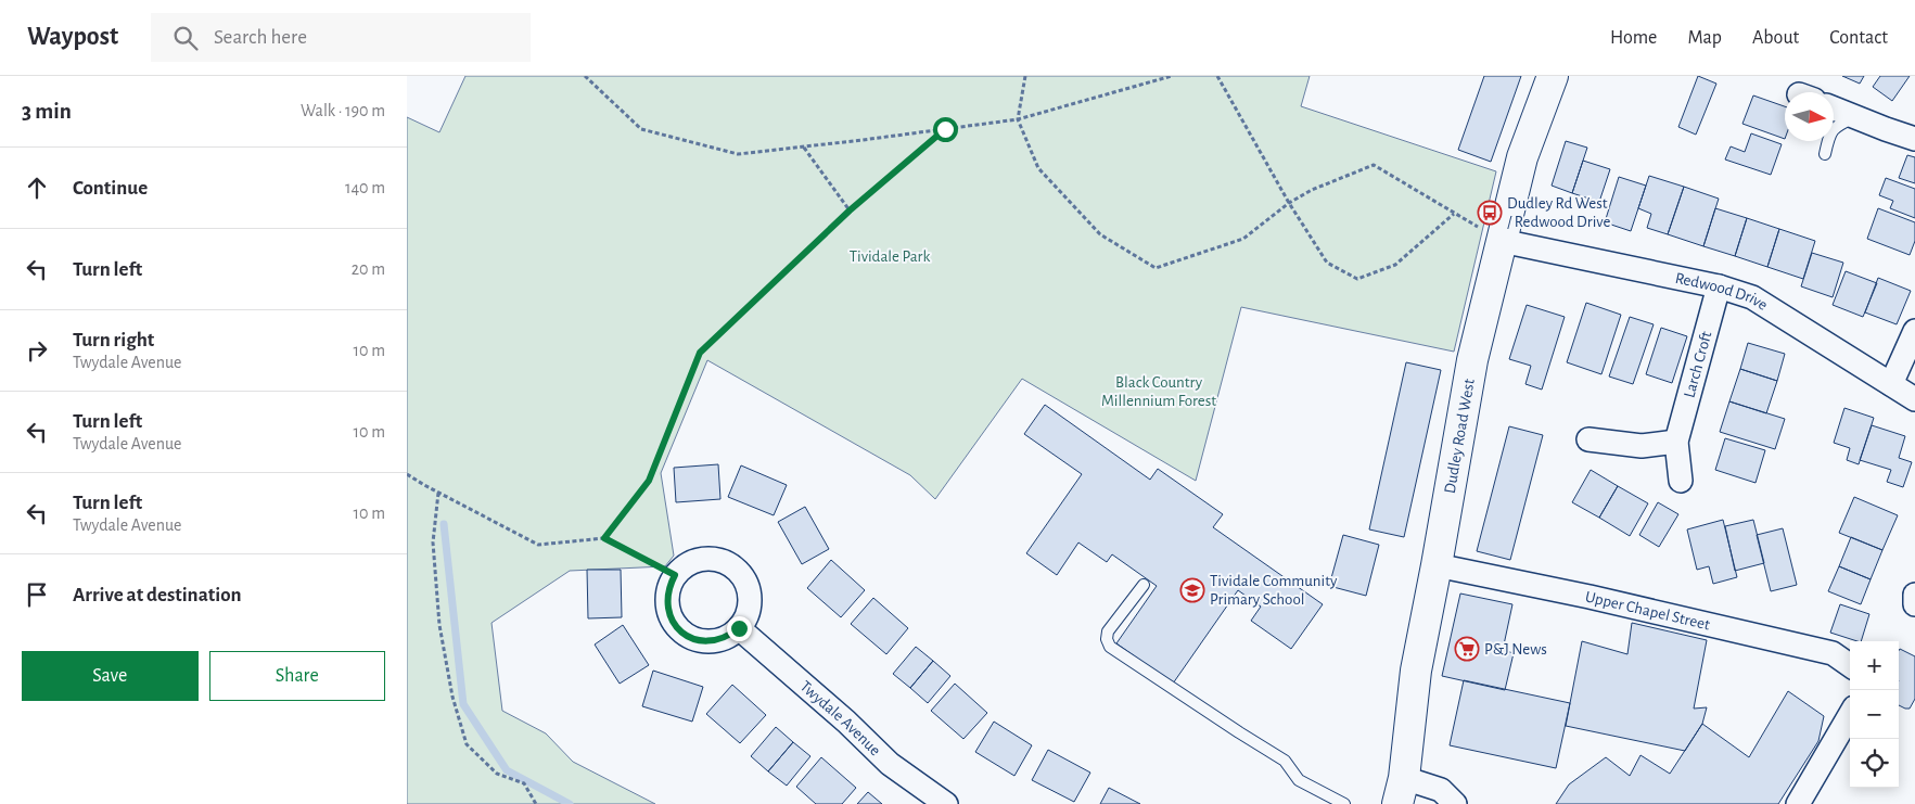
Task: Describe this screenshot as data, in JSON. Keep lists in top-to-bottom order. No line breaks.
{"streets":{"main road":["Dudley Road West"],"street":["Redwood Drive","Larch Croft","Upper Chapel Street","Twydale Avenue"]},"crossings":[["Redwood Drive","Larch Croft"],["Redwood Drive","Dudley Road West"],["Dudley Road West","Upper Chapel Street"]],"parks":["Tividale Park","Black Country Millennium Forest"],"places":{"bus stop":["Dudley Rd West / Redwood Drive"],"school or university":["Tividale Community Primary School"],"supermarket":["P&J News"]},"north":"right","page":{"header":"Waypost","search":"Search here","nav":["Home","Map","About","Contact"],"heading":["3 min","Walk · 190 m"],"list":[["Continue","140 m"],["Turn left","20 m"],["Turn right","Twydale Avenue","10 m"],["Turn left","Twydale Avenue","10 m"],["Turn left","Twydale Avenue","10 m"],"Arrive at destination"],"buttons":["Save","Share"],"map_buttons":["+","−"]}}
